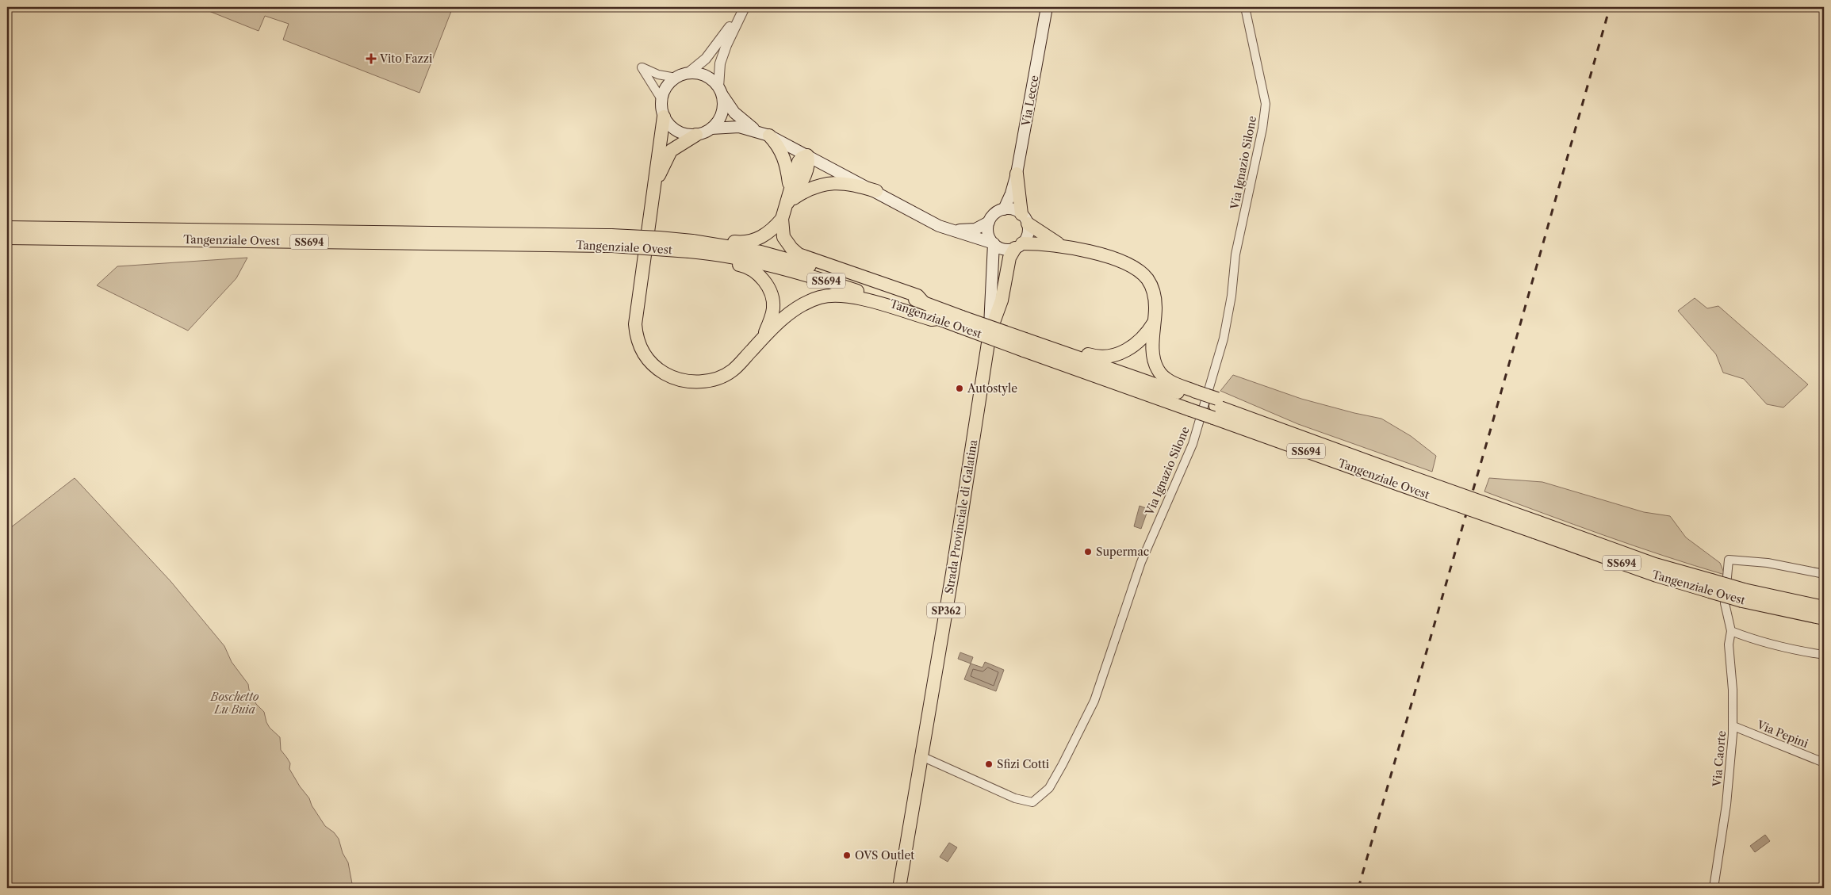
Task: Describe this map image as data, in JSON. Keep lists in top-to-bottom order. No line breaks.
{"streets":{"main road":["Via Lecce","Tangenziale Ovest","SS694","Strada Provinciale di Galatina","SP362"],"street":["Via Ignazio Silone","Via Pepini","Via Caorte"]},"crossings":[["Via Lecce","Strada Provinciale di Galatina"],["Via Ignazio Silone","Strada Provinciale di Galatina"],["Via Pepini","Via Caorte"]],"parks":["Boschetto Lu Buia"],"places":{"health":["Vito Fazzi"],"other":["Autostyle","Supermac","Sfizi Cotti","OVS Outlet"]}}
